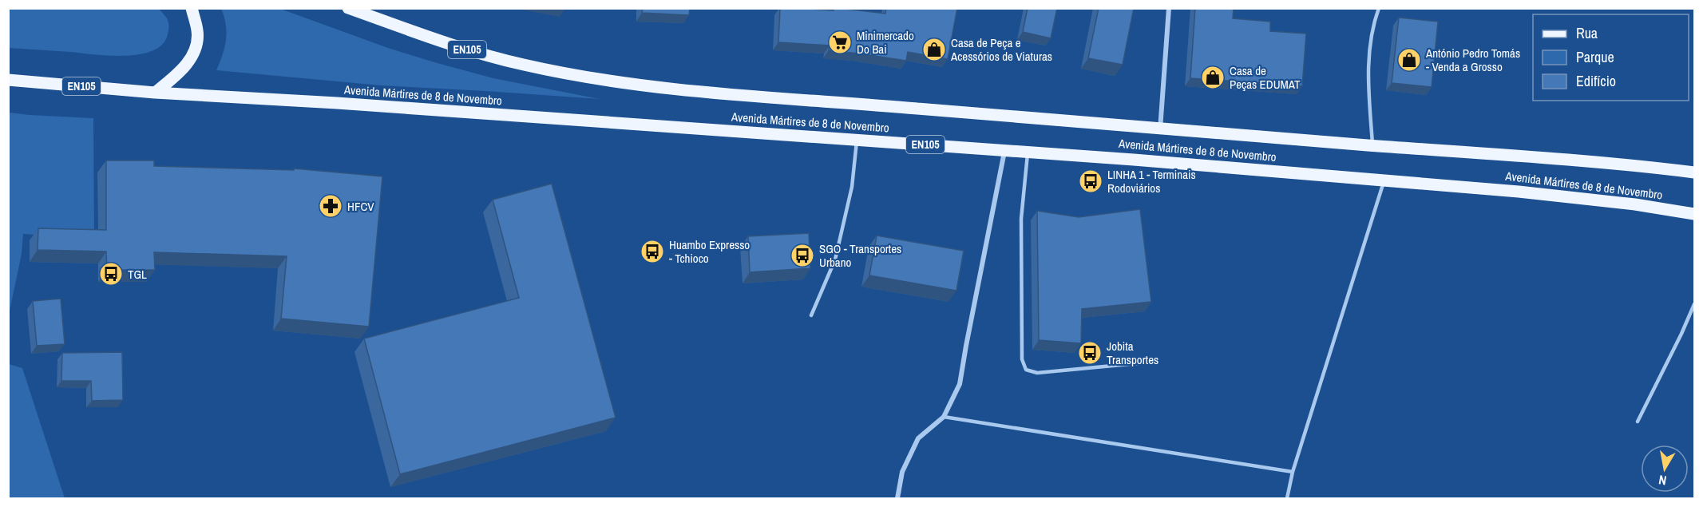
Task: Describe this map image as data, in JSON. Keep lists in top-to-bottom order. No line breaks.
{"streets":{"main road":["EN105","Avenida Mártires de 8 de Novembro"]},"places":{"supermarket":["Minimercado Do Bai"],"shop":["Casa de Peça e Acessórios de Viaturas","António Pedro Tomás - Venda a Grosso","Casa de Peças EDUMAT"],"bus stop":["LINHA 1 - Terminais Rodoviários","Huambo Expresso - Tchioco","SGO - Transportes Urbano","TGL","Jobita Transportes"],"pharmacy":["HFCV"]},"legend":["Rua","Parque","Edifício"],"north":"bottom"}
